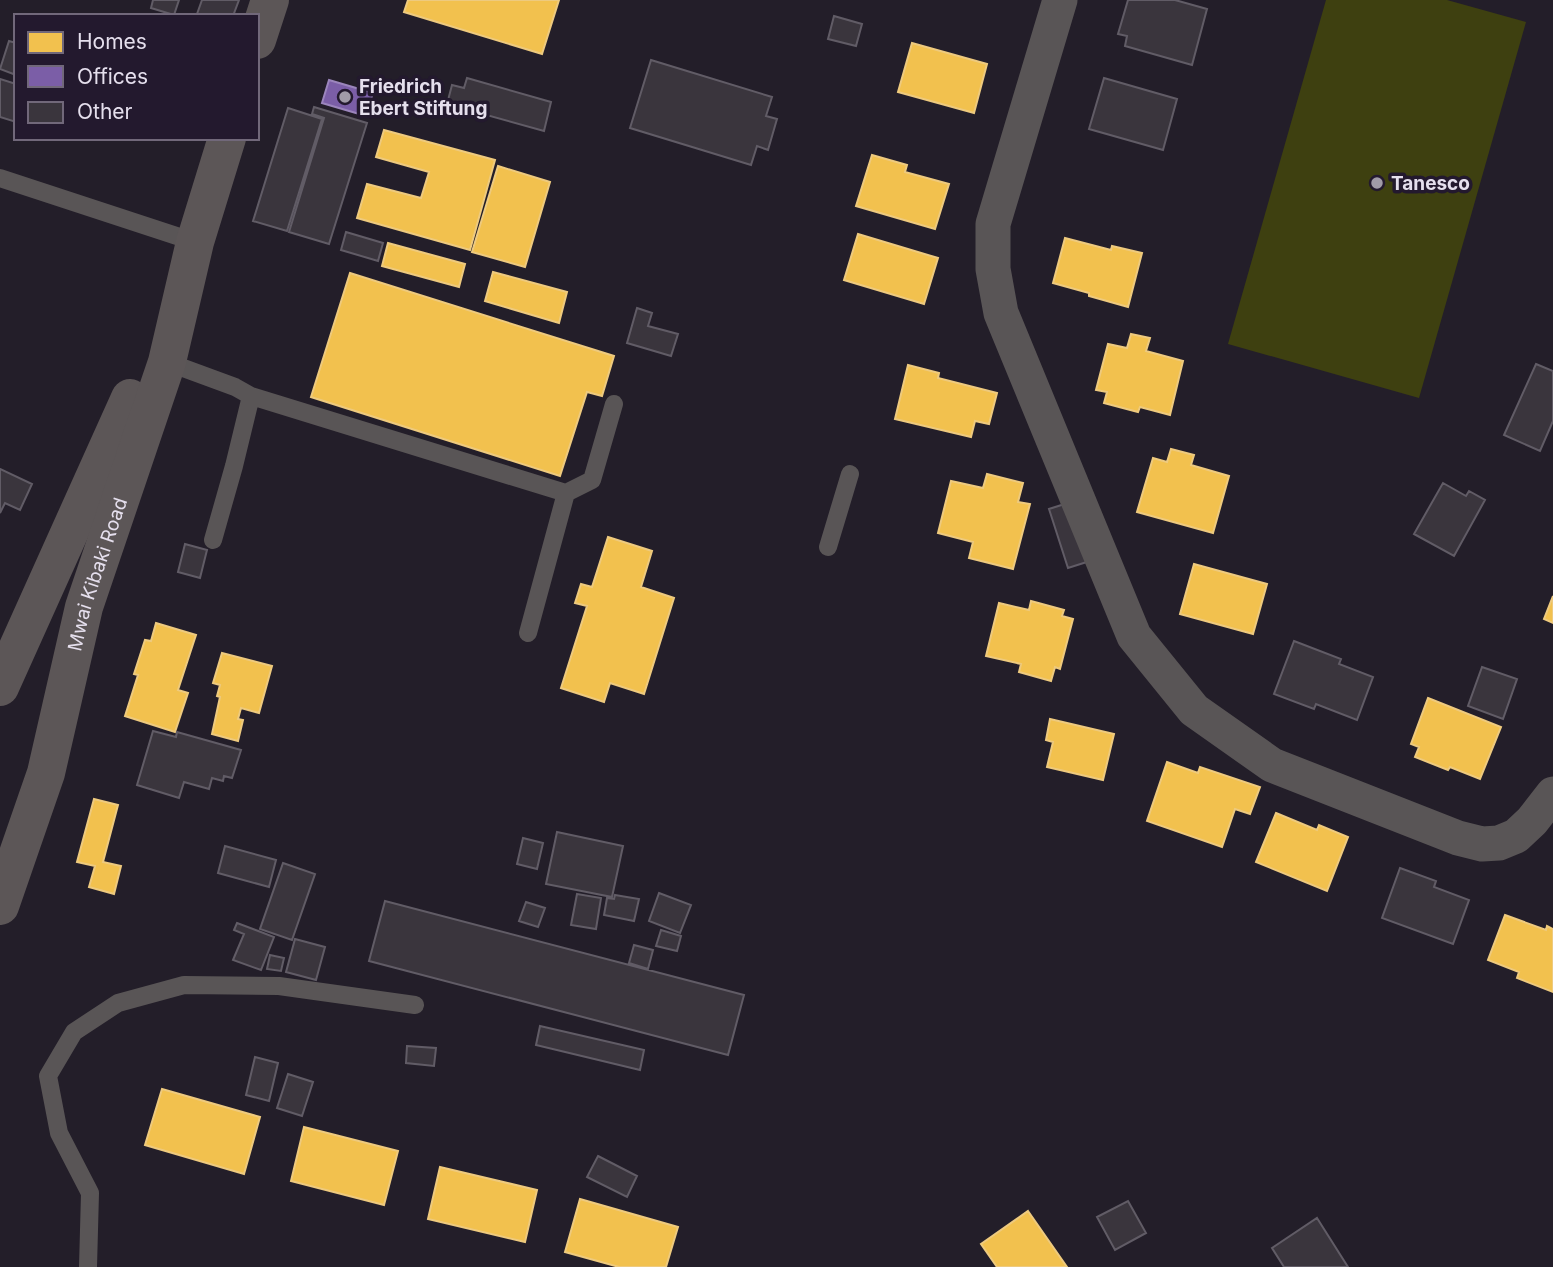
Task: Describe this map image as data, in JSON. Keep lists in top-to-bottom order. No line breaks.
{"streets":{"main road":["Mwai Kibaki Road"]},"places":["Friedrich Ebert Stiftung","Tanesco"],"legend":["Homes","Offices","Other"]}
